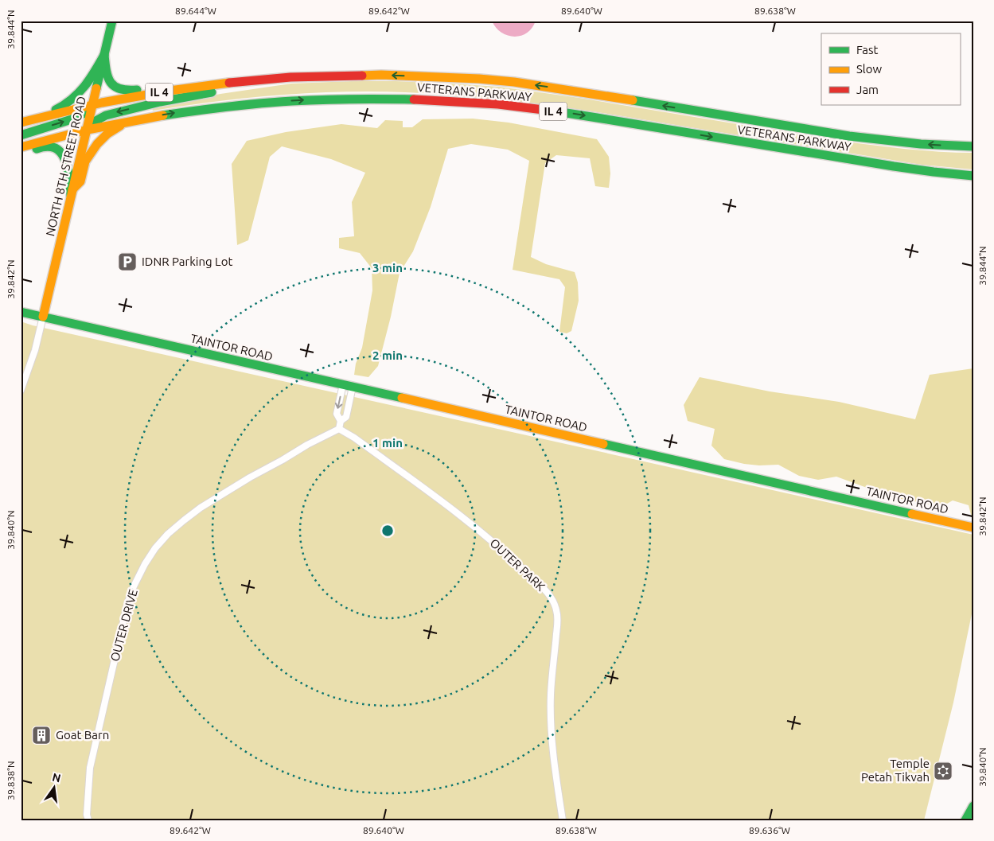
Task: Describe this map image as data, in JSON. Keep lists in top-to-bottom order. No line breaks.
{"streets":{"main road":["IL 4","VETERANS PARKWAY","NORTH 8TH STREET ROAD","TAINTOR ROAD"],"street":["OUTER PARK","OUTER DRIVE"]},"crossings":[["VETERANS PARKWAY","NORTH 8TH STREET ROAD"],["NORTH 8TH STREET ROAD","TAINTOR ROAD"],["OUTER PARK","OUTER DRIVE"]],"places":{"parking":["IDNR Parking Lot"],"building":["Goat Barn"],"synagogue":["Temple Petah Tikvah"]},"legend":["Fast","Slow","Jam"],"north":"top","coordinates":["89.644°W","89.642°W","89.640°W","89.638°W","39.844°N","39.842°N","39.840°N","39.838°N","89.636°W"],"rings":["3 min","2 min","1 min"]}
